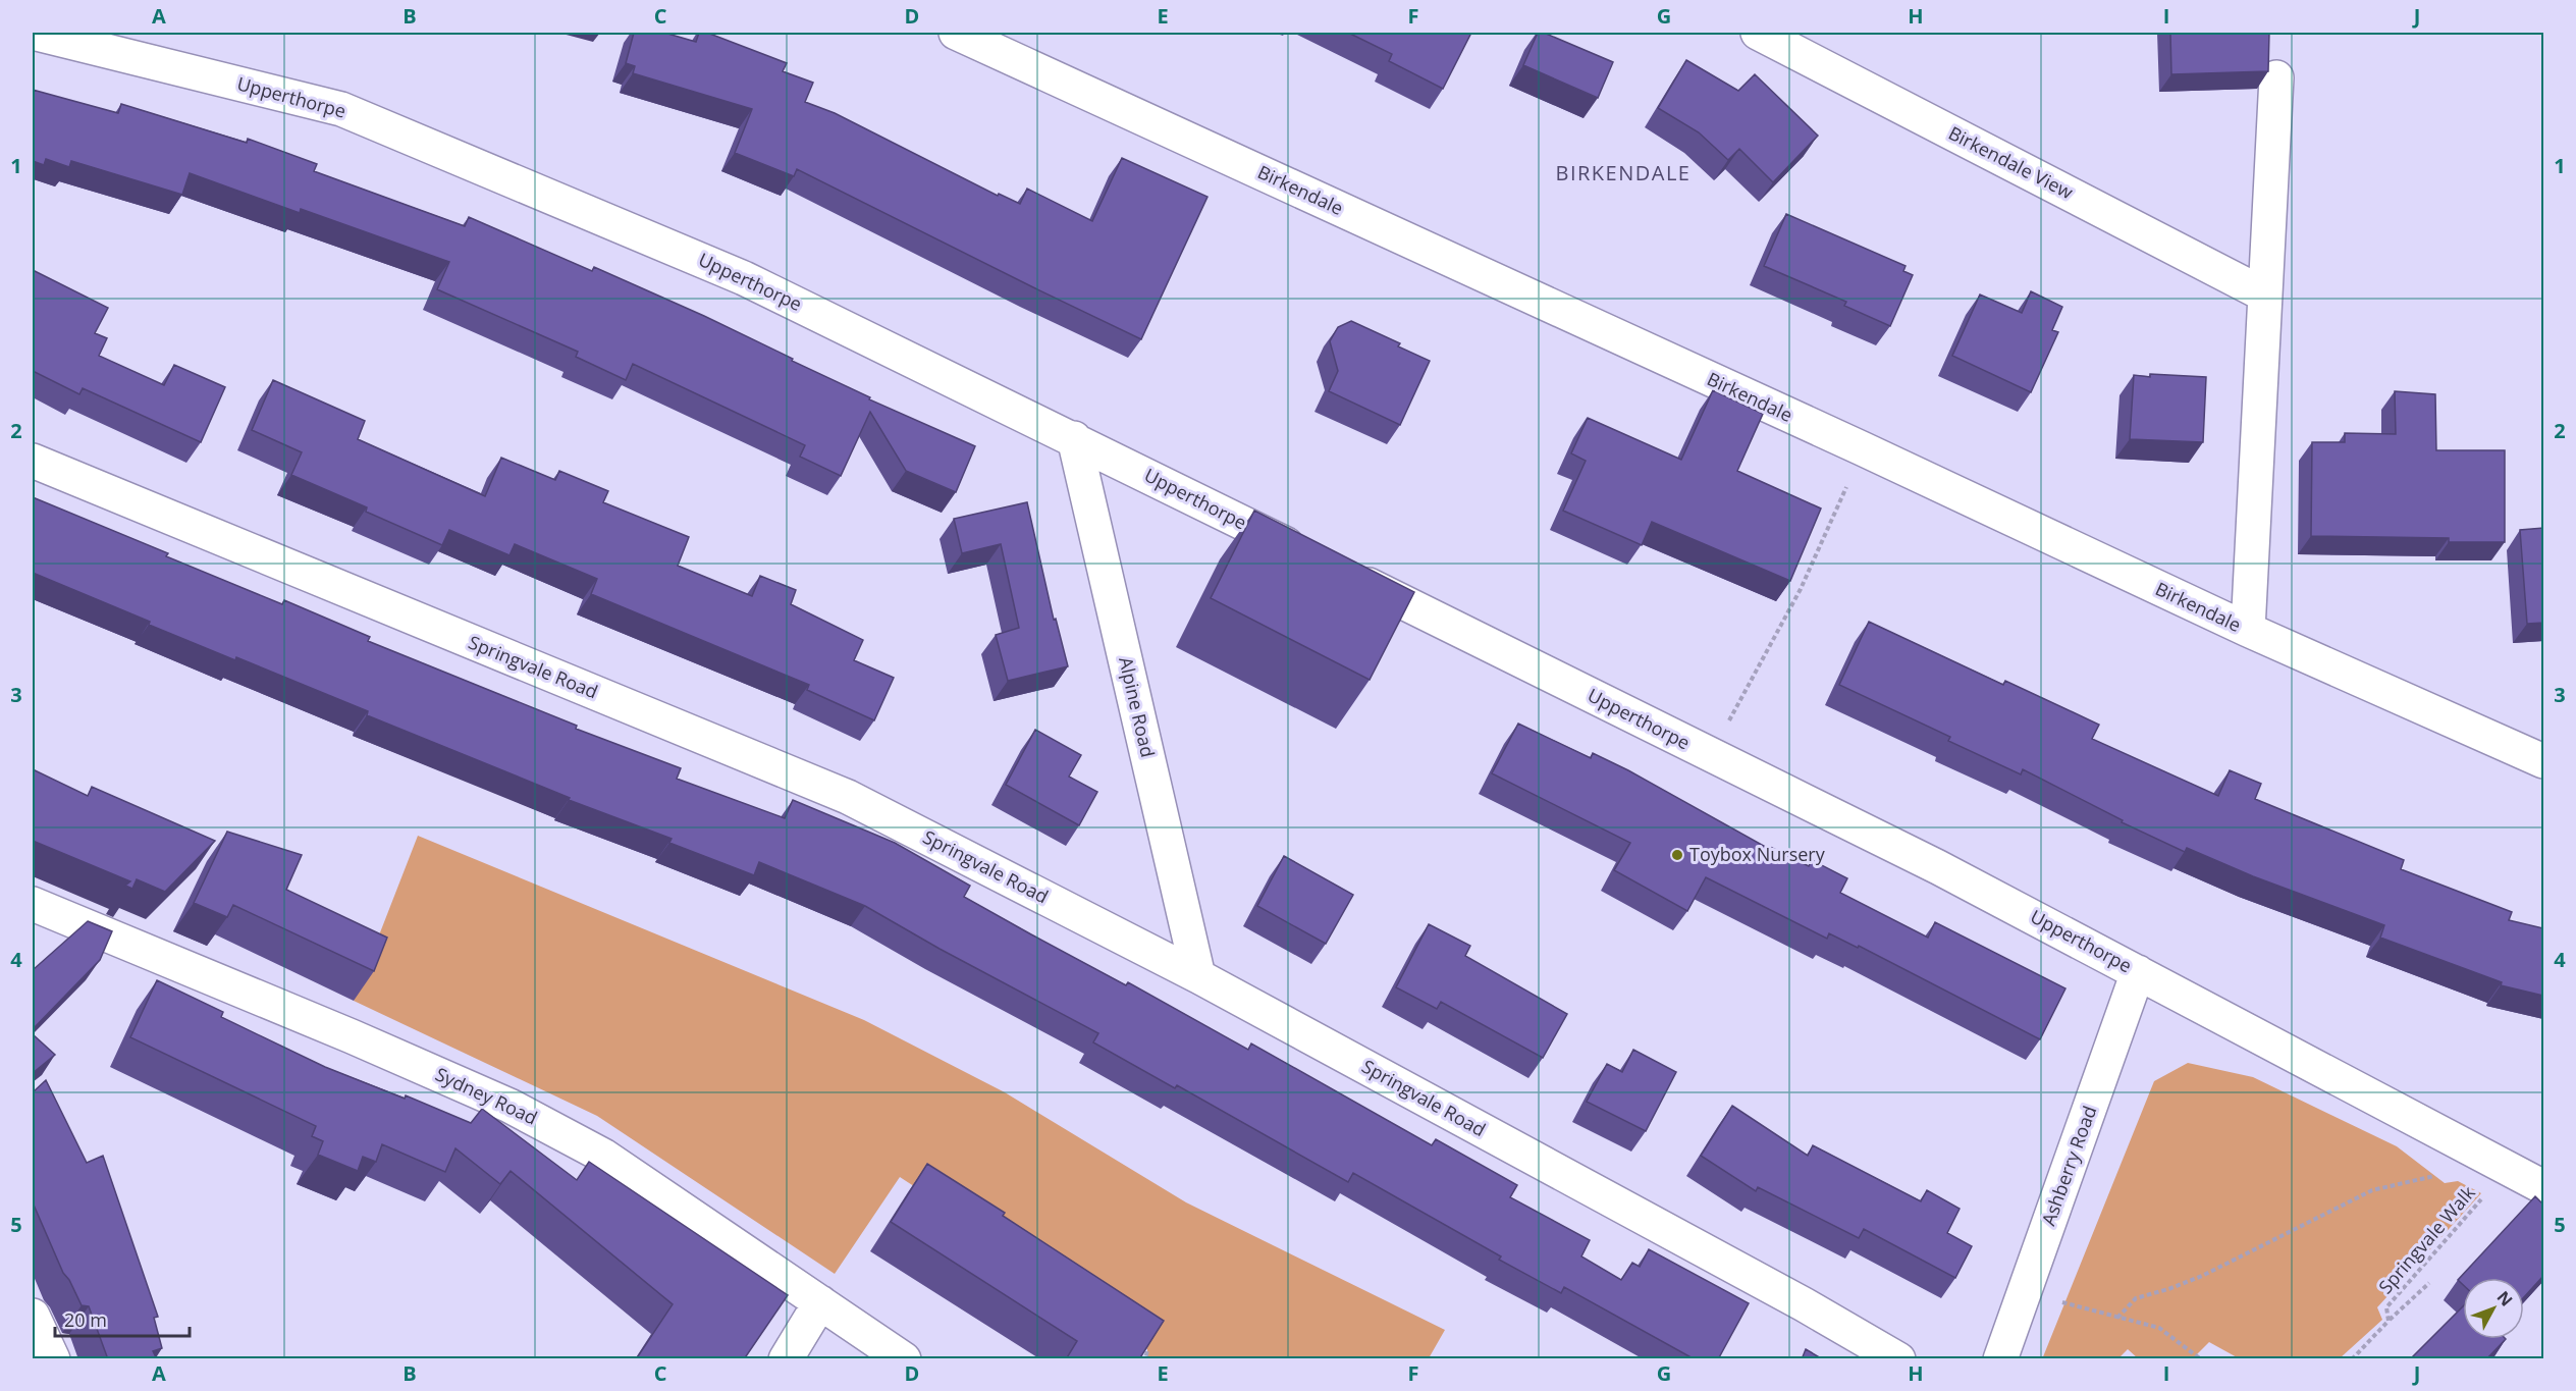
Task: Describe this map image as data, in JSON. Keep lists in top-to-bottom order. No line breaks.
{"streets":{"street":["Upperthorpe","Birkendale View","Birkendale","Springvale Road","Alpine Road","Sydney Road","Ashberry Road"],"path":["Springvale Walk"]},"crossings":[["Upperthorpe","Alpine Road"],["Upperthorpe","Ashberry Road"],["Upperthorpe","Springvale Walk"],["Springvale Road","Alpine Road"]],"districts":["BIRKENDALE"],"places":["Toybox Nursery"],"scale_bar":"20 m","north":"top right","grid":{"columns":["A","B","C","D","E","F","G","H","I","J"],"rows":["1","2","3","4","5"]}}
